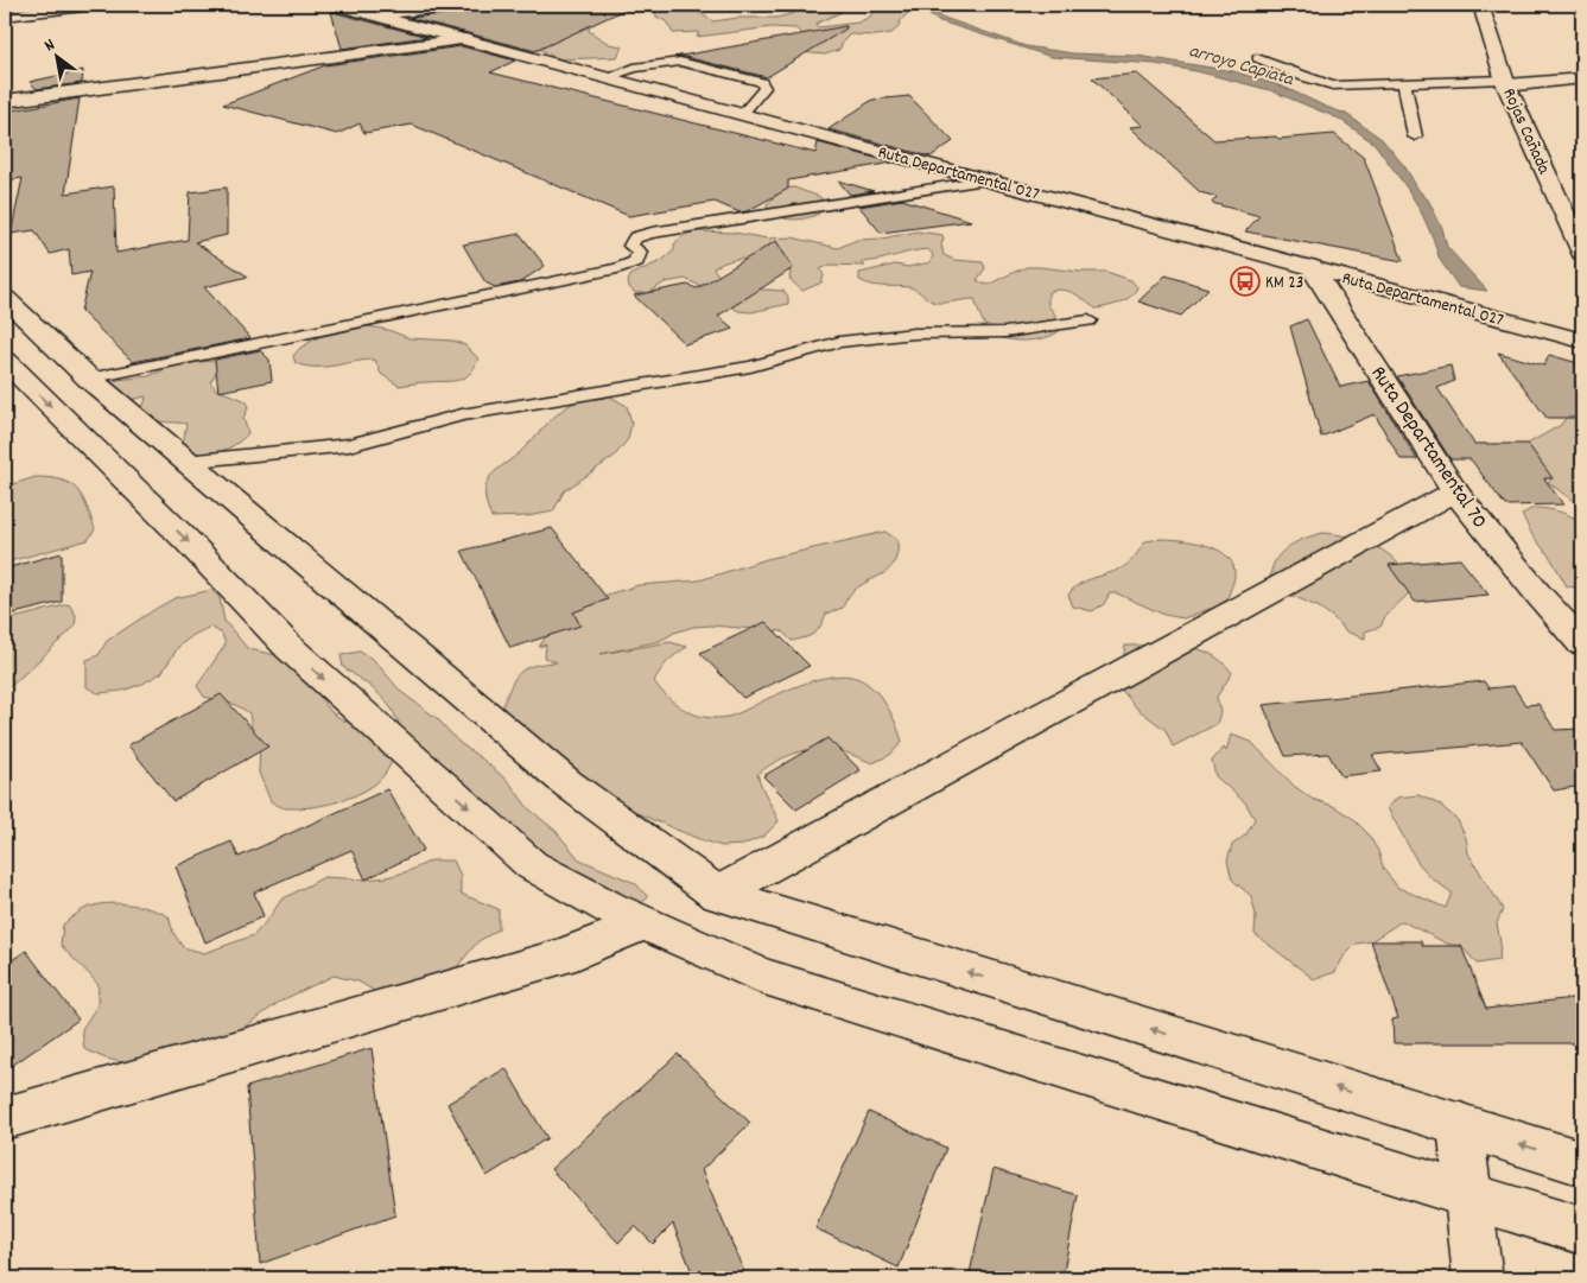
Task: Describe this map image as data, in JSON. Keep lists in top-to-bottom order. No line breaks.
{"streets":{"street":["Rojas Cañada","Ruta Departamental 027","Ruta Departamental 70"]},"crossings":[["Ruta Departamental 027","Ruta Departamental 70"]],"water":["arroyo Capiata"],"places":{"bus stop":["KM 23"]},"north":"top left"}
